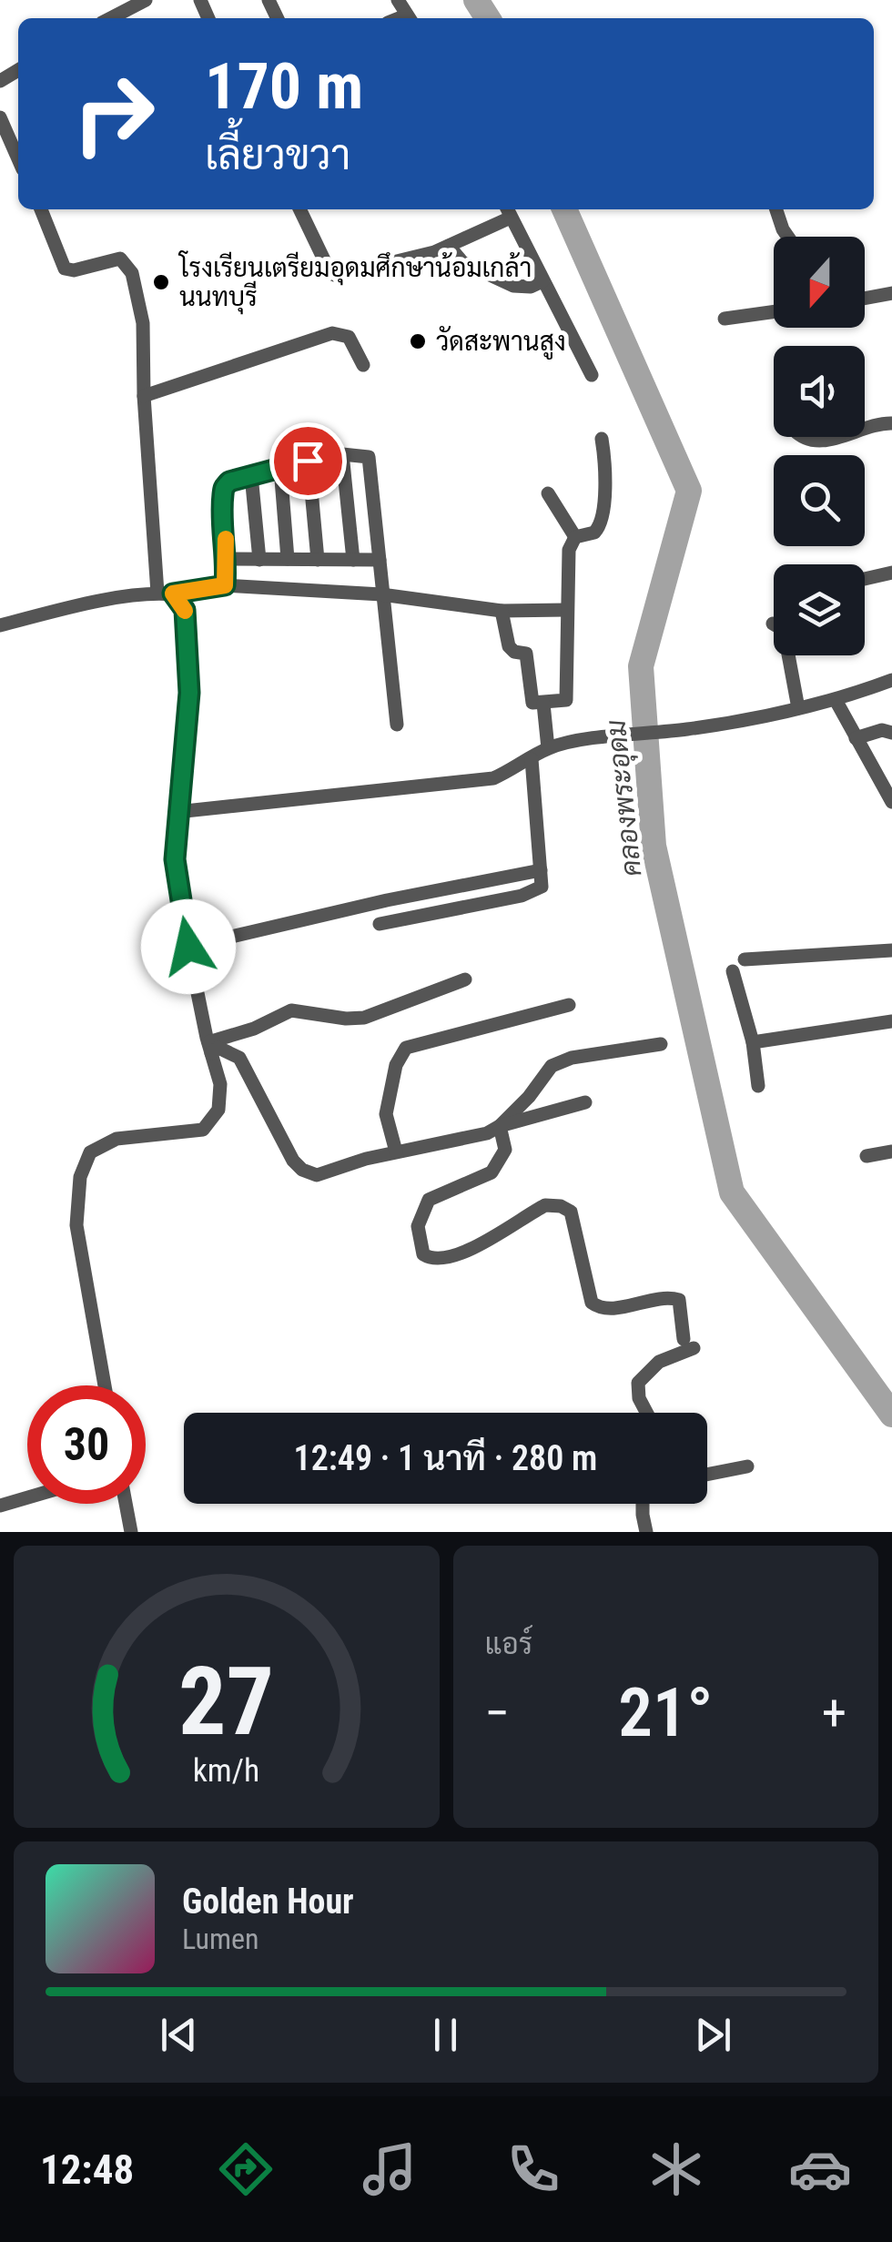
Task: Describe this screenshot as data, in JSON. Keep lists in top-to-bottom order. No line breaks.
{"water":["คลองพระอุดม"],"places":["โรงเรียนเตรียมอุดมศึกษาน้อมเกล้า นนทบุรี","วัดสะพานสูง"],"north":"bottom","page":{"turn":["170 m","เลี้ยวขวา"],"limit":"30","trip":"12:49 · 1 นาที · 280 m","tile":"แอร์","heat":["−","21°","+"],"song":["Golden Hour","Lumen"],"tabs":"12:48","gauge":["27","km/h"]}}
